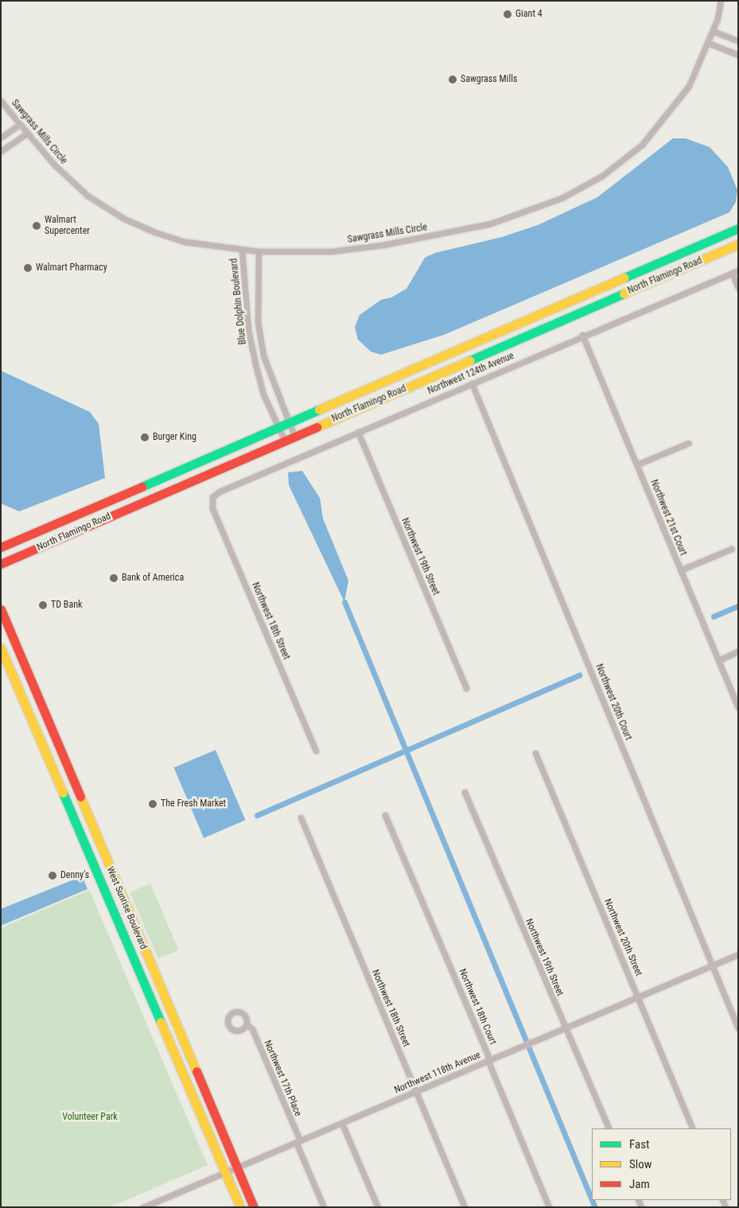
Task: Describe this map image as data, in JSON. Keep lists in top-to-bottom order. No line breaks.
{"streets":{"highway":["North Flamingo Road","West Sunrise Boulevard"],"street":["Sawgrass Mills Circle","Blue Dolphin Boulevard","Northwest 124th Avenue","Northwest 21st Court","Northwest 19th Street","Northwest 18th Street","Northwest 20th Court","Northwest 20th Street","Northwest 18th Court","Northwest 118th Avenue","Northwest 17th Place"]},"crossings":[["Sawgrass Mills Circle","Blue Dolphin Boulevard"],["North Flamingo Road","Blue Dolphin Boulevard"],["Northwest 124th Avenue","Northwest 21st Court"],["Northwest 124th Avenue","Northwest 19th Street"],["Northwest 124th Avenue","Northwest 18th Street"],["Northwest 124th Avenue","Northwest 20th Court"],["Northwest 19th Street","Northwest 118th Avenue"],["Northwest 18th Street","Northwest 118th Avenue"],["Northwest 20th Court","Northwest 118th Avenue"],["West Sunrise Boulevard","Northwest 118th Avenue"],["Northwest 20th Street","Northwest 118th Avenue"],["Northwest 18th Court","Northwest 118th Avenue"],["Northwest 118th Avenue","Northwest 17th Place"]],"parks":["Volunteer Park"],"places":["Giant 4","Sawgrass Mills","Walmart Supercenter","Walmart Pharmacy","Burger King","Bank of America","TD Bank","The Fresh Market","Denny's"],"legend":["Fast","Slow","Jam"]}
